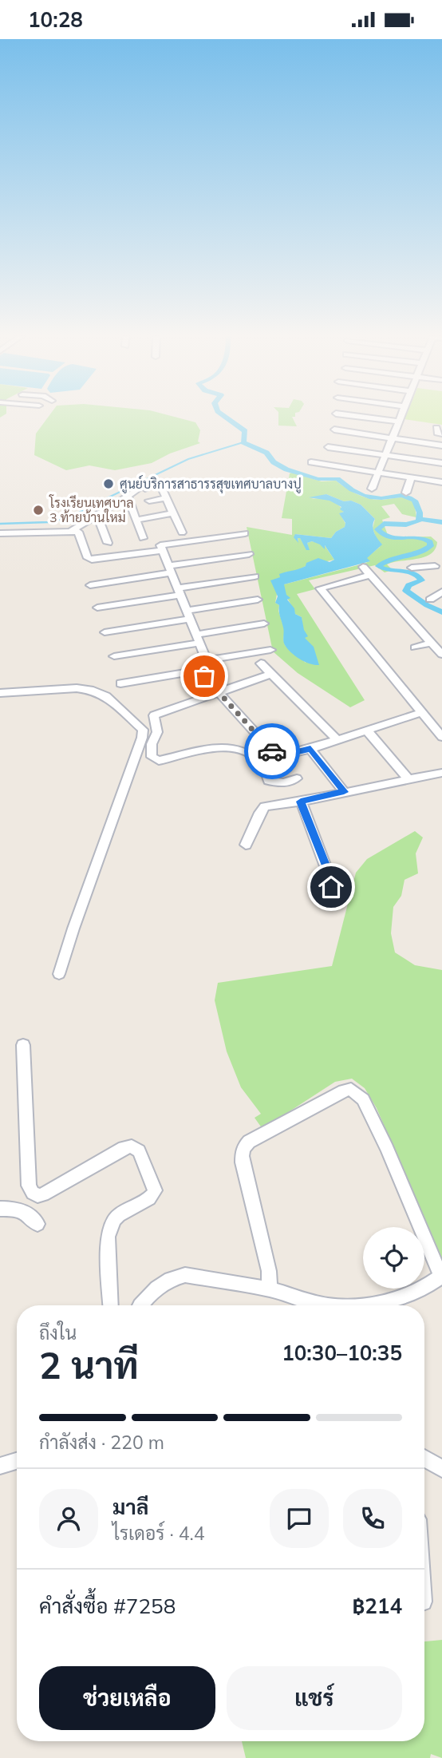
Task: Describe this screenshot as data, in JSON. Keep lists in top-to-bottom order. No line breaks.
{"places":["ศูนย์บริการสาธารรสุขเทศบาลบางปู","โรงเรียนเทศบาล 3 ท้ายบ้านใหม่"],"page":{"status":"10:28","heading":["2 นาที","ถึงใน","10:30–10:35"],"panel":["มาลี","ไรเดอร์ · 4.4","คำสั่งซื้อ #7258","฿214"],"bar":"กำลังส่ง · 220 m","buttons":["ช่วยเหลือ","แชร์"]}}
